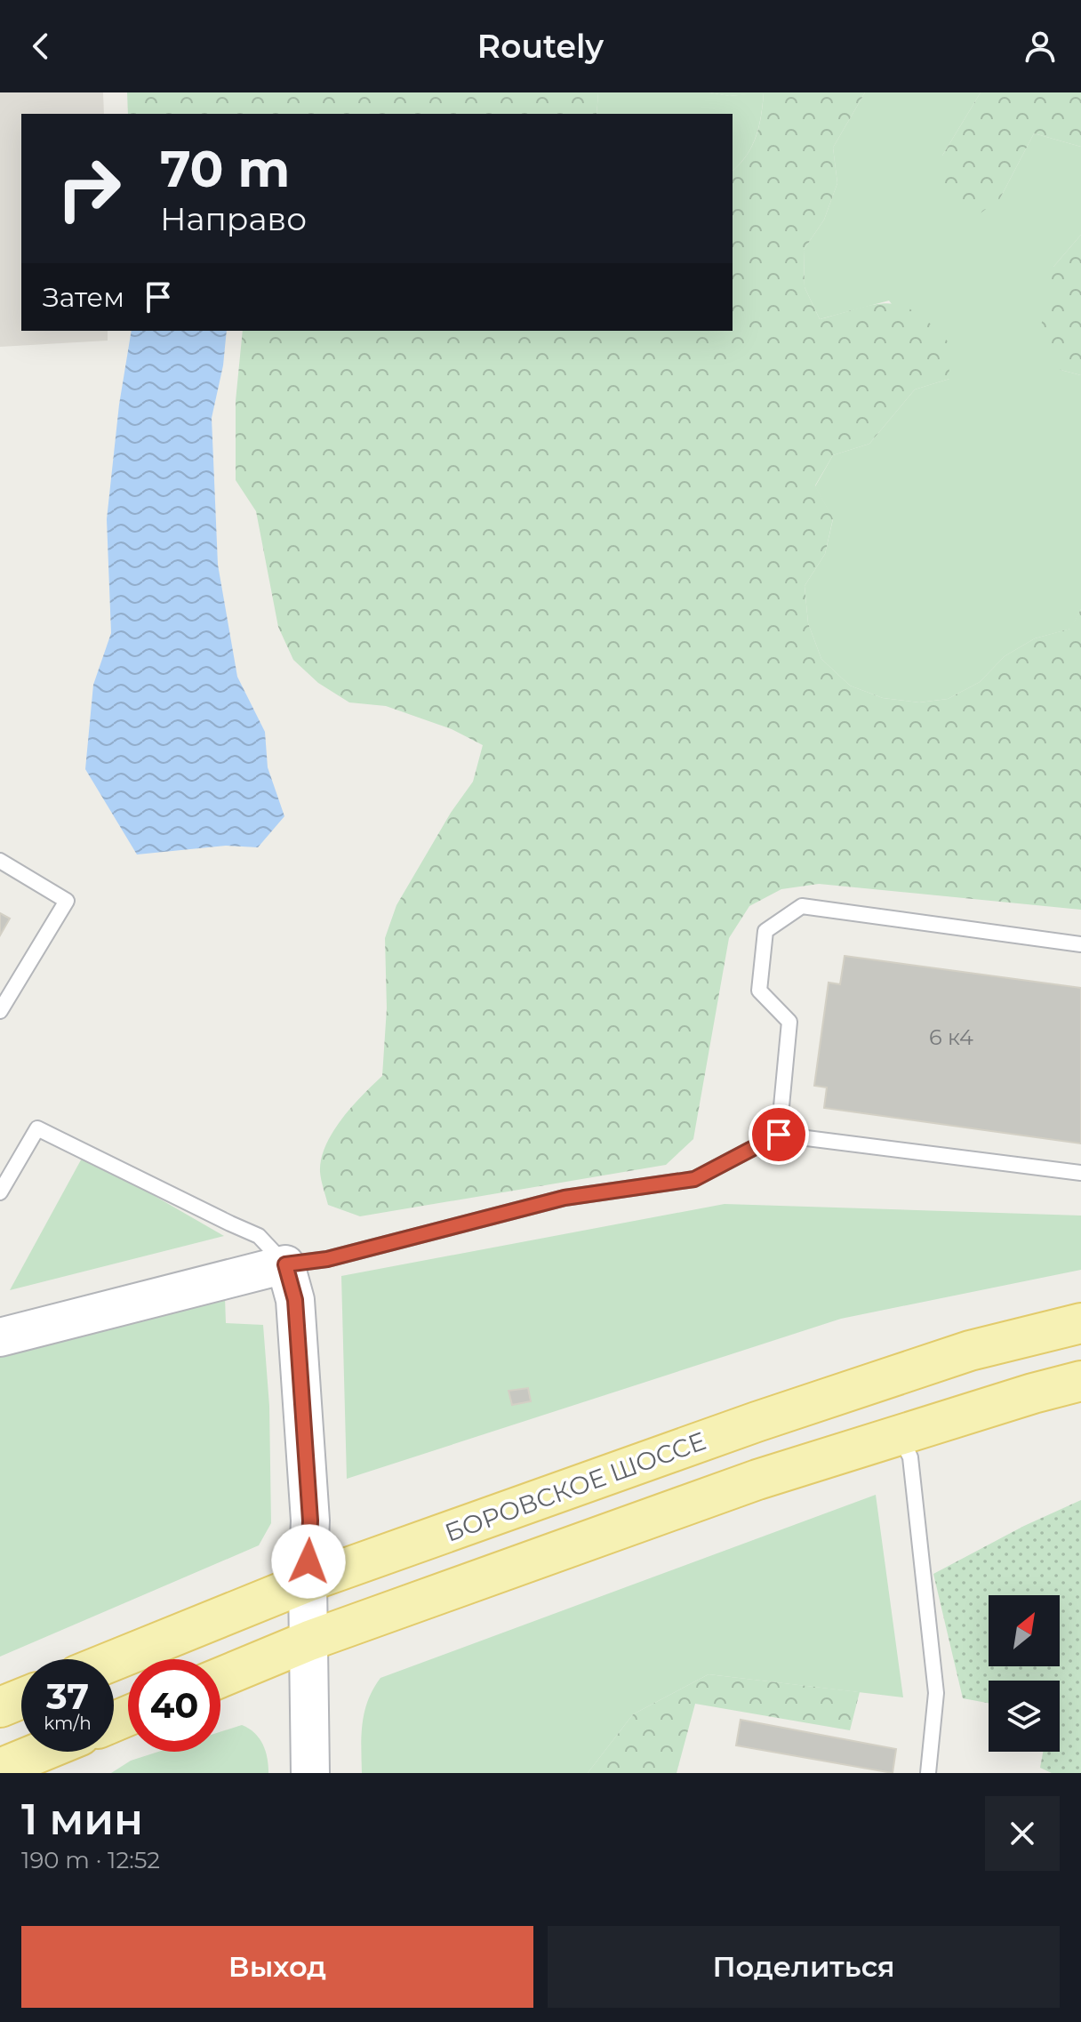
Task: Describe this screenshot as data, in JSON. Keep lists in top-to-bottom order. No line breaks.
{"streets":{"main road":["БОРОВСКОЕ ШОССЕ"]},"house_numbers":["6 к4"],"north":"top right","page":{"header":"Routely","turn":["70 m","Направо"],"then":"Затем","speed":"37 km/h","limit":"40","heading":["1 мин","190 m · 12:52"],"buttons":["Выход","Поделиться"]}}
